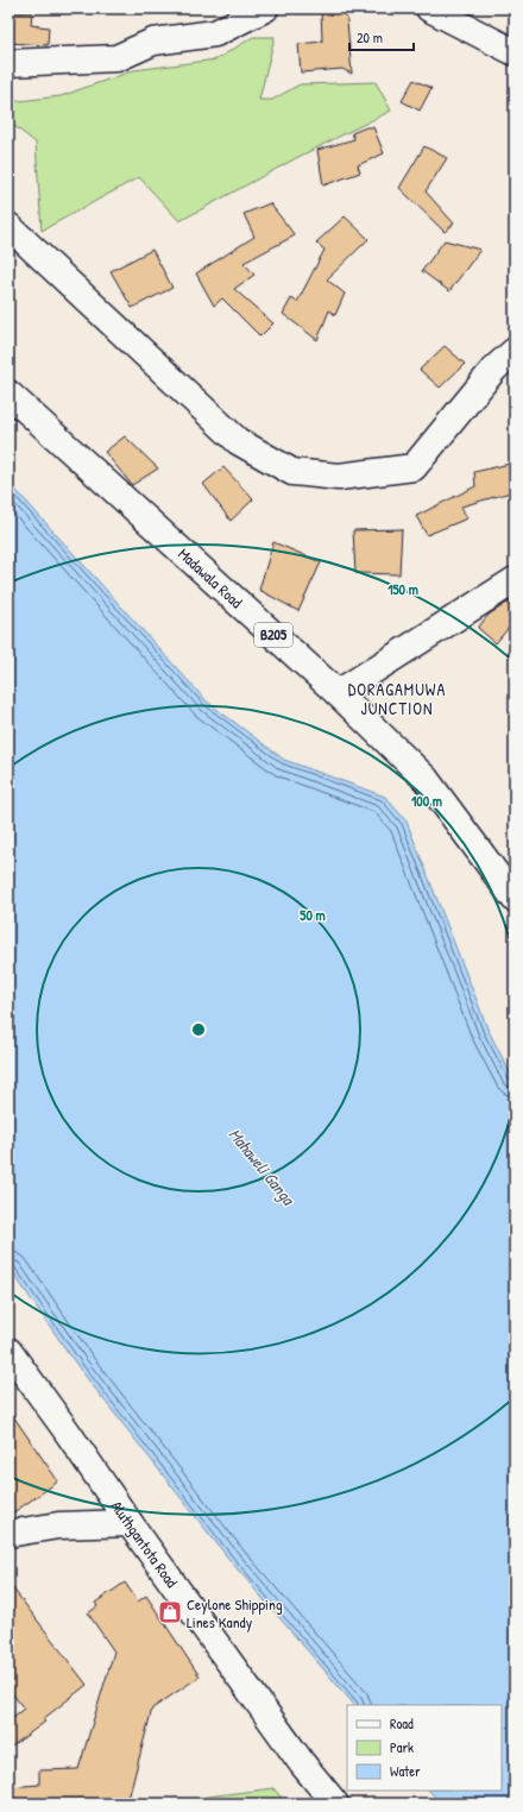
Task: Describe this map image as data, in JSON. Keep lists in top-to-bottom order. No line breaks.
{"streets":{"street":["Madawala Road","B205","Aluthgantota Road"]},"districts":["DORAGAMUWA JUNCTION"],"water":["Mahaweli Ganga"],"places":{"shop":["Ceylone Shipping Lines Kandy"]},"legend":["Road","Park","Water"],"scale_bar":"20 m","rings":["150 m","100 m","50 m"]}
